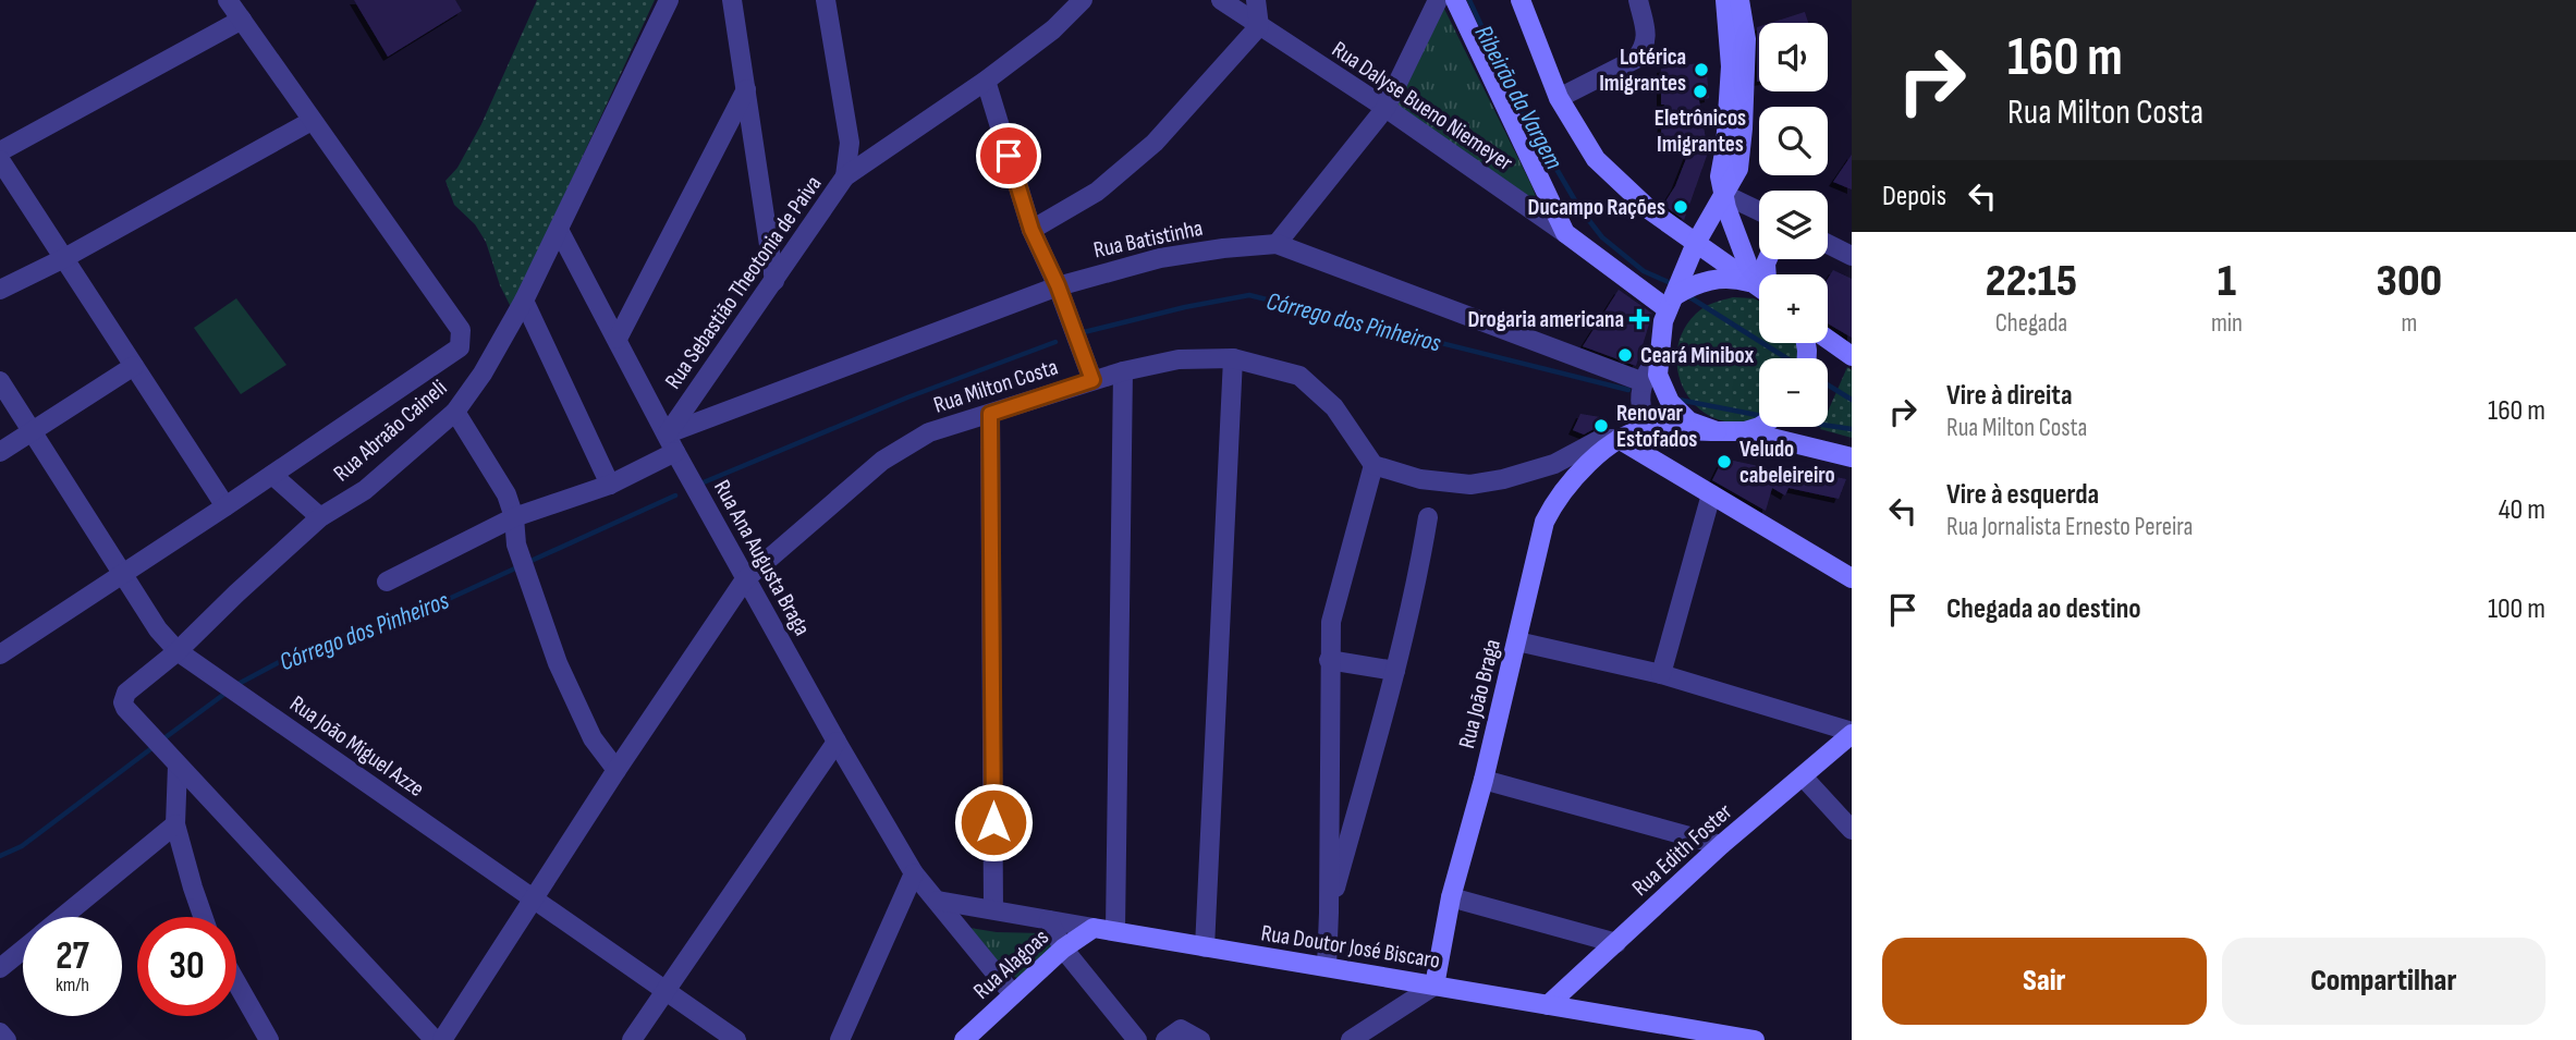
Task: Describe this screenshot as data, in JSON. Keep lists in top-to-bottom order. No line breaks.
{"streets":{"street":["Rua Dalyse Bueno Niemeyer","Rua Batistinha","Rua Sebastião Theotonia de Paiva","Rua Milton Costa","Rua Abraão Caineli","Rua Ana Augusta Braga","Rua João Braga","Rua João Miguel Azze","Rua Edith Foster","Rua Doutor José Biscaro","Rua Alagoas"]},"crossings":[["Rua Batistinha","Rua Sebastião Theotonia de Paiva"],["Rua Batistinha","Rua Ana Augusta Braga"],["Rua Sebastião Theotonia de Paiva","Rua Ana Augusta Braga"],["Rua Milton Costa","Rua Ana Augusta Braga"],["Rua Milton Costa","Rua João Miguel Azze"],["Rua Abraão Caineli","Rua Ana Augusta Braga"],["Rua Abraão Caineli","Rua João Miguel Azze"],["Rua Ana Augusta Braga","Rua Doutor José Biscaro"],["Rua Ana Augusta Braga","Rua Alagoas"],["Rua João Braga","Rua Doutor José Biscaro"],["Rua Edith Foster","Rua Doutor José Biscaro"],["Rua Doutor José Biscaro","Rua Alagoas"]],"water":["Ribeirão da Vargem","Córrego dos Pinheiros"],"places":{"other":["Lotérica Imigrantes","Eletrônicos Imigrantes","Ducampo Rações","Ceará Minibox","Renovar Estofados","Veludo cabeleireiro"],"health":["Drogaria americana"]},"page":{"turn":["160 m","Rua Milton Costa"],"map_buttons":["+","−"],"then":"Depois","eta":["22:15","Chegada","1","min","300","m"],"list":[{"name":"Vire à direita","note":"Rua Milton Costa","value":"160 m"},{"name":"Vire à esquerda","note":"Rua Jornalista Ernesto Pereira","value":"40 m"},{"name":"Chegada ao destino","value":"100 m"}],"speed":"27 km/h","limit":"30","buttons":["Sair","Compartilhar"]}}
